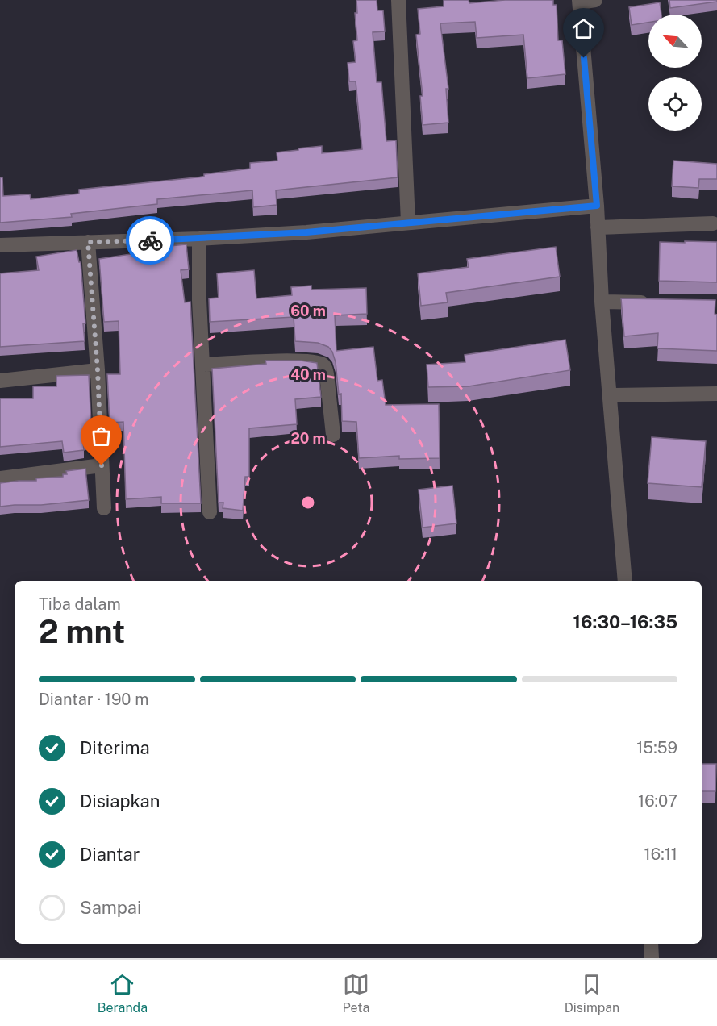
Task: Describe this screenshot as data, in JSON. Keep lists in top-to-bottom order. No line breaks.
{"north":"top left","page":{"heading":["2 mnt","Tiba dalam","16:30–16:35"],"bar":"Diantar · 190 m","list":[["Diterima","15:59"],["Disiapkan","16:07"],["Diantar","16:11"],"Sampai"],"tabs":["Beranda","Peta","Disimpan"]},"rings":["60 m","40 m","20 m"]}
